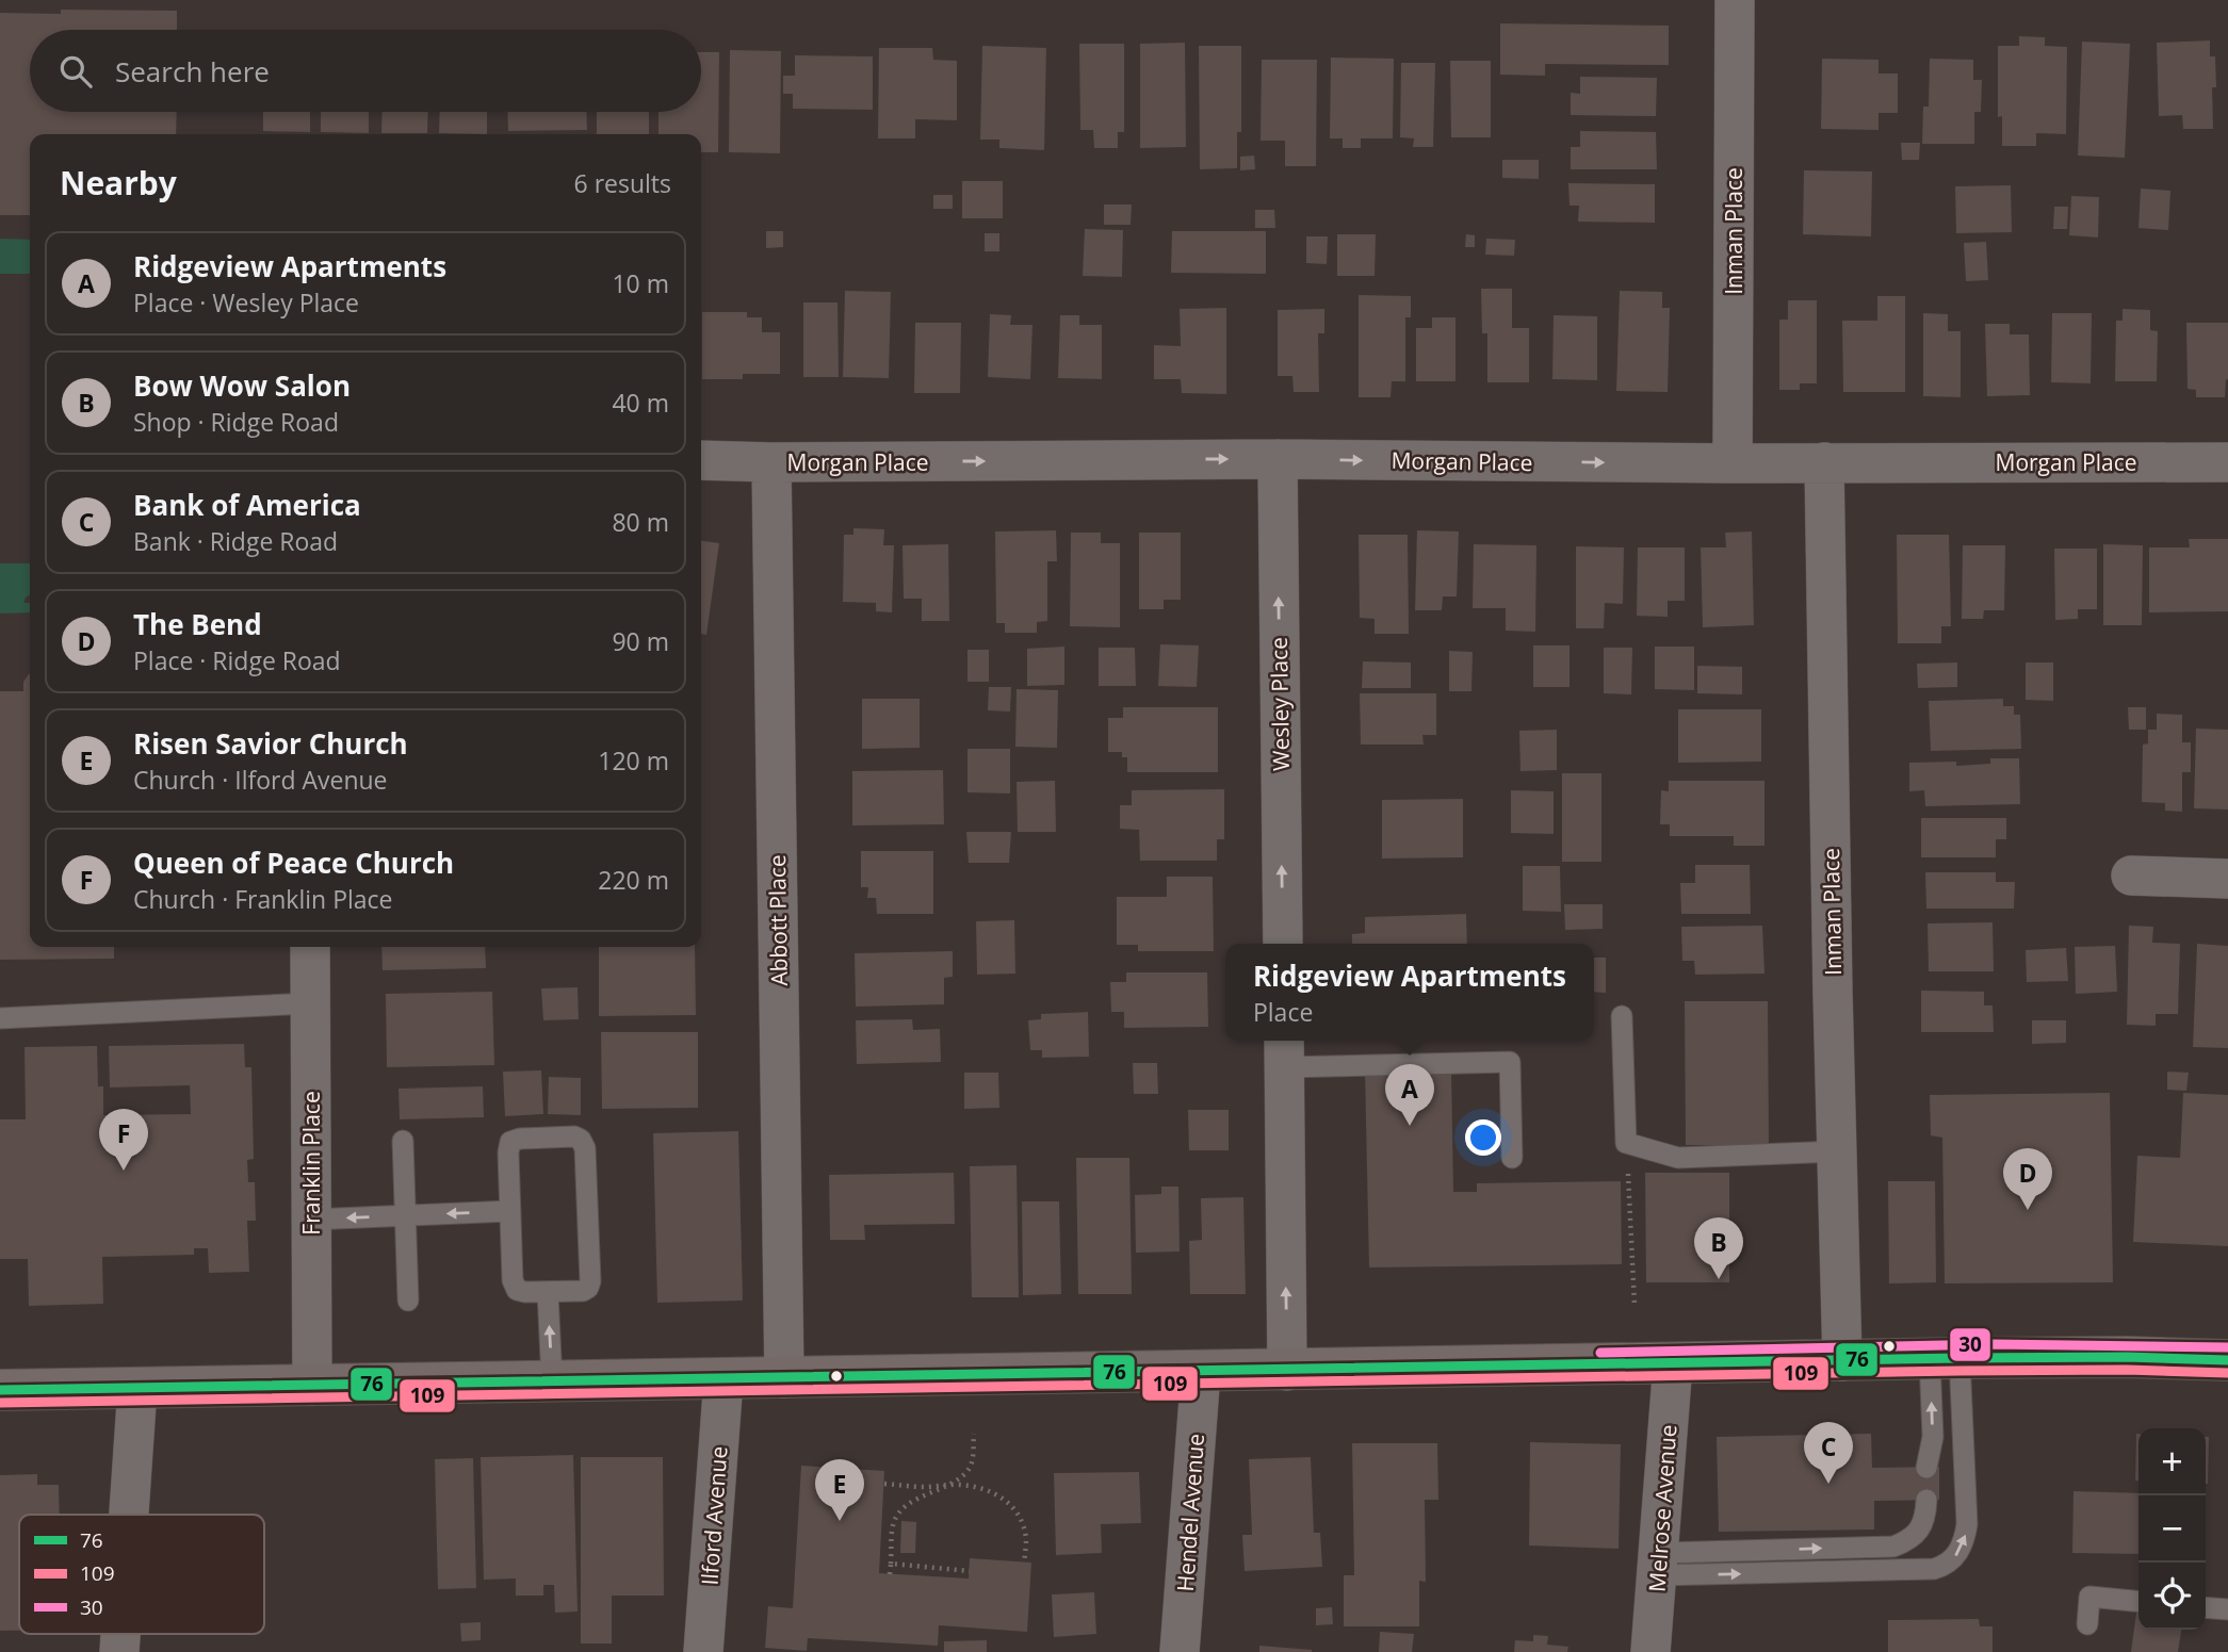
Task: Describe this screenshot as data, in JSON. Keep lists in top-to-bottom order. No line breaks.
{"streets":{"street":["Inman Place","Morgan Place","Wesley Place","Abbott Place","Franklin Place","Melrose Avenue","Hendel Avenue","Ilford Avenue"]},"crossings":[["Inman Place","Morgan Place"],["Morgan Place","Wesley Place"],["Morgan Place","Abbott Place"]],"one_way":["Morgan Place","Wesley Place"],"lines":["transit line 30","transit line 76","transit line 109"],"legend":["76","109","30"],"page":{"search":"Search here","heading":["Nearby","6 results"],"list":[{"mark":"A","name":"Ridgeview Apartments","note":"Place · Wesley Place","value":"10 m"},{"mark":"B","name":"Bow Wow Salon","note":"Shop · Ridge Road","value":"40 m"},{"mark":"C","name":"Bank of America","note":"Bank · Ridge Road","value":"80 m"},{"mark":"D","name":"The Bend","note":"Place · Ridge Road","value":"90 m"},{"mark":"E","name":"Risen Savior Church","note":"Church · Ilford Avenue","value":"120 m"},{"mark":"F","name":"Queen of Peace Church","note":"Church · Franklin Place","value":"220 m"}],"popup":["Ridgeview Apartments","Place"],"pins":["A","F","D","B","C","E"],"map_buttons":["+","−"]}}
